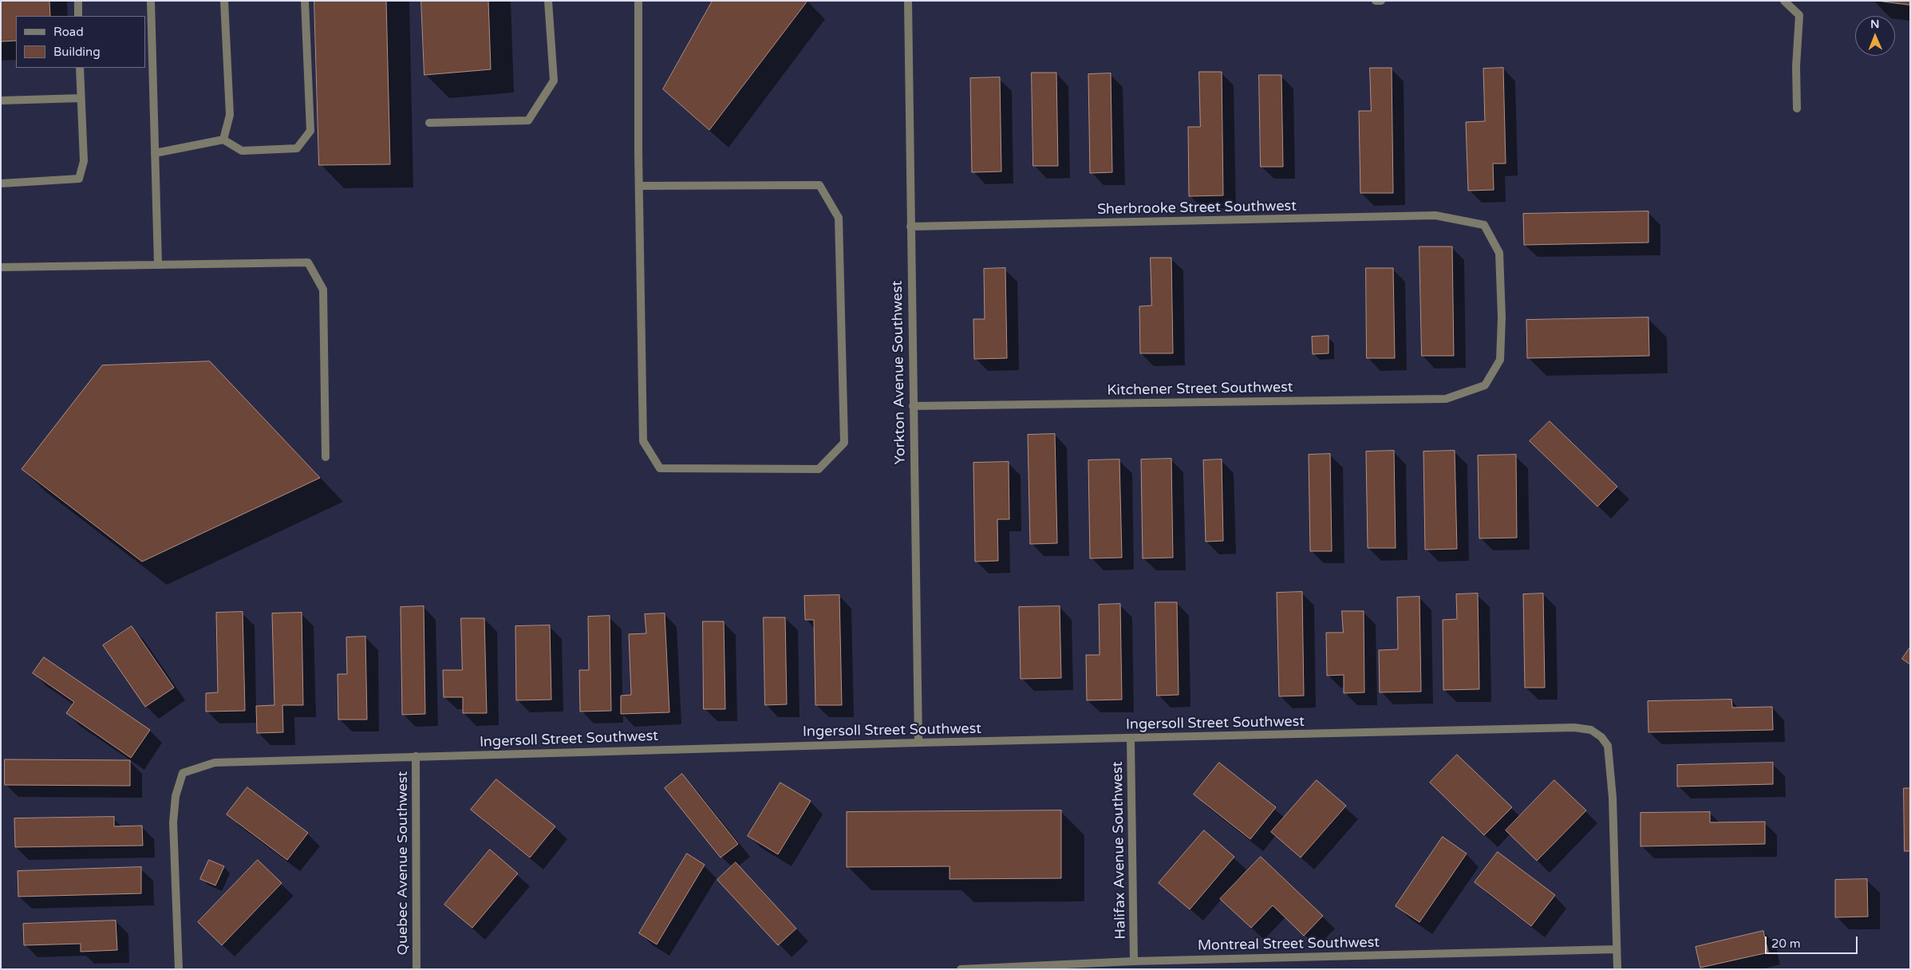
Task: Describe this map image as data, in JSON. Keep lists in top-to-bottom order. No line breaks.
{"streets":{"street":["Sherbrooke Street Southwest","Yorkton Avenue Southwest","Kitchener Street Southwest","Ingersoll Street Southwest","Halifax Avenue Southwest","Quebec Avenue Southwest","Montreal Street Southwest"]},"crossings":[["Sherbrooke Street Southwest","Yorkton Avenue Southwest"],["Sherbrooke Street Southwest","Kitchener Street Southwest"],["Yorkton Avenue Southwest","Kitchener Street Southwest"],["Yorkton Avenue Southwest","Ingersoll Street Southwest"],["Ingersoll Street Southwest","Halifax Avenue Southwest"],["Ingersoll Street Southwest","Quebec Avenue Southwest"],["Ingersoll Street Southwest","Montreal Street Southwest"],["Halifax Avenue Southwest","Montreal Street Southwest"]],"legend":["Road","Building"],"scale_bar":"20 m","north":"top"}
